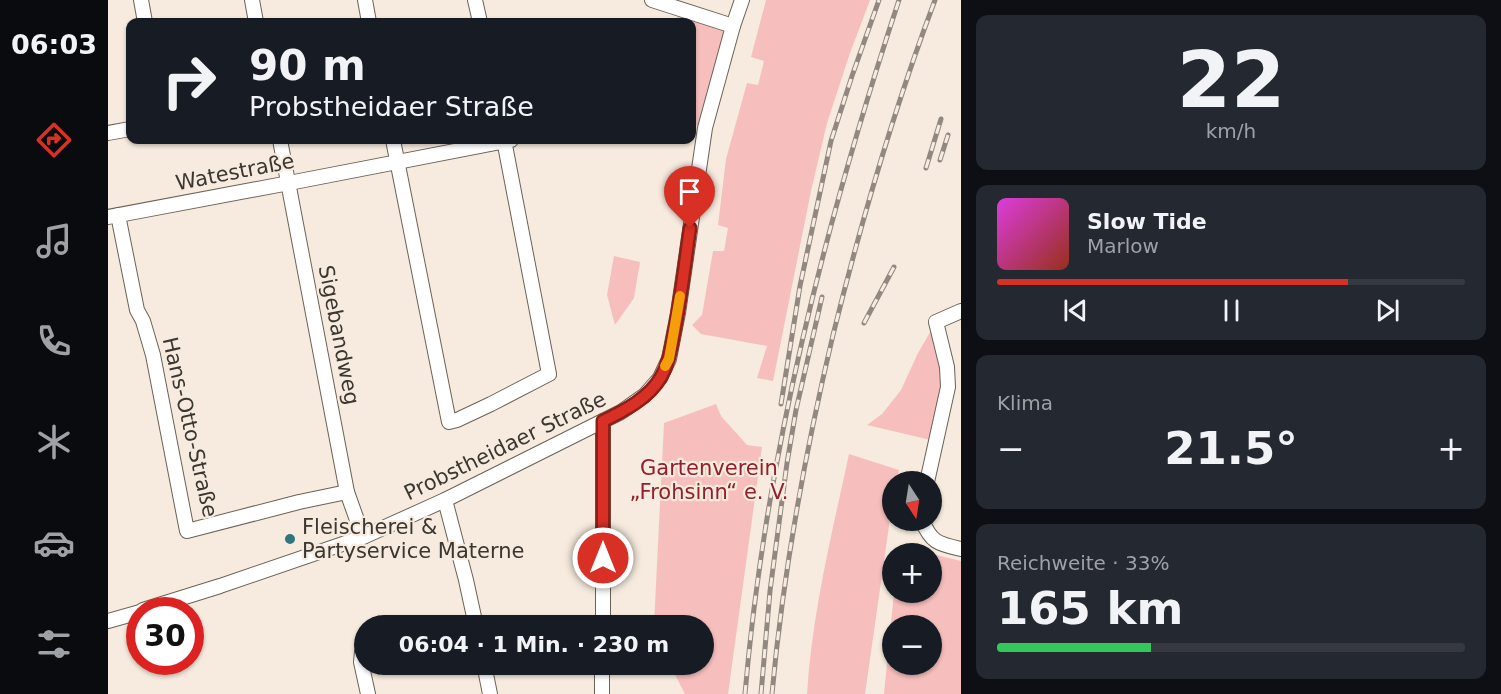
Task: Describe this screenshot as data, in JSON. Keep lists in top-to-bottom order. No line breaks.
{"streets":{"street":["Watestraße","Sigebandweg","Hans-Otto-Straße","Probstheidaer Straße"]},"crossings":[["Watestraße","Sigebandweg"],["Watestraße","Hans-Otto-Straße"],["Sigebandweg","Hans-Otto-Straße"],["Sigebandweg","Probstheidaer Straße"]],"parks":["Gartenverein „Frohsinn“ e. V."],"places":["Fleischerei & Partyservice Materne"],"north":"bottom","page":{"tabs":"06:03","tile":[["22","km/h"],"Klima",["Reichweite · 33%","165 km"]],"turn":["90 m","Probstheidaer Straße"],"song":["Slow Tide","Marlow"],"heat":["−","21.5°","+"],"map_buttons":["+","−"],"limit":"30","trip":"06:04 · 1 Min. · 230 m"}}
